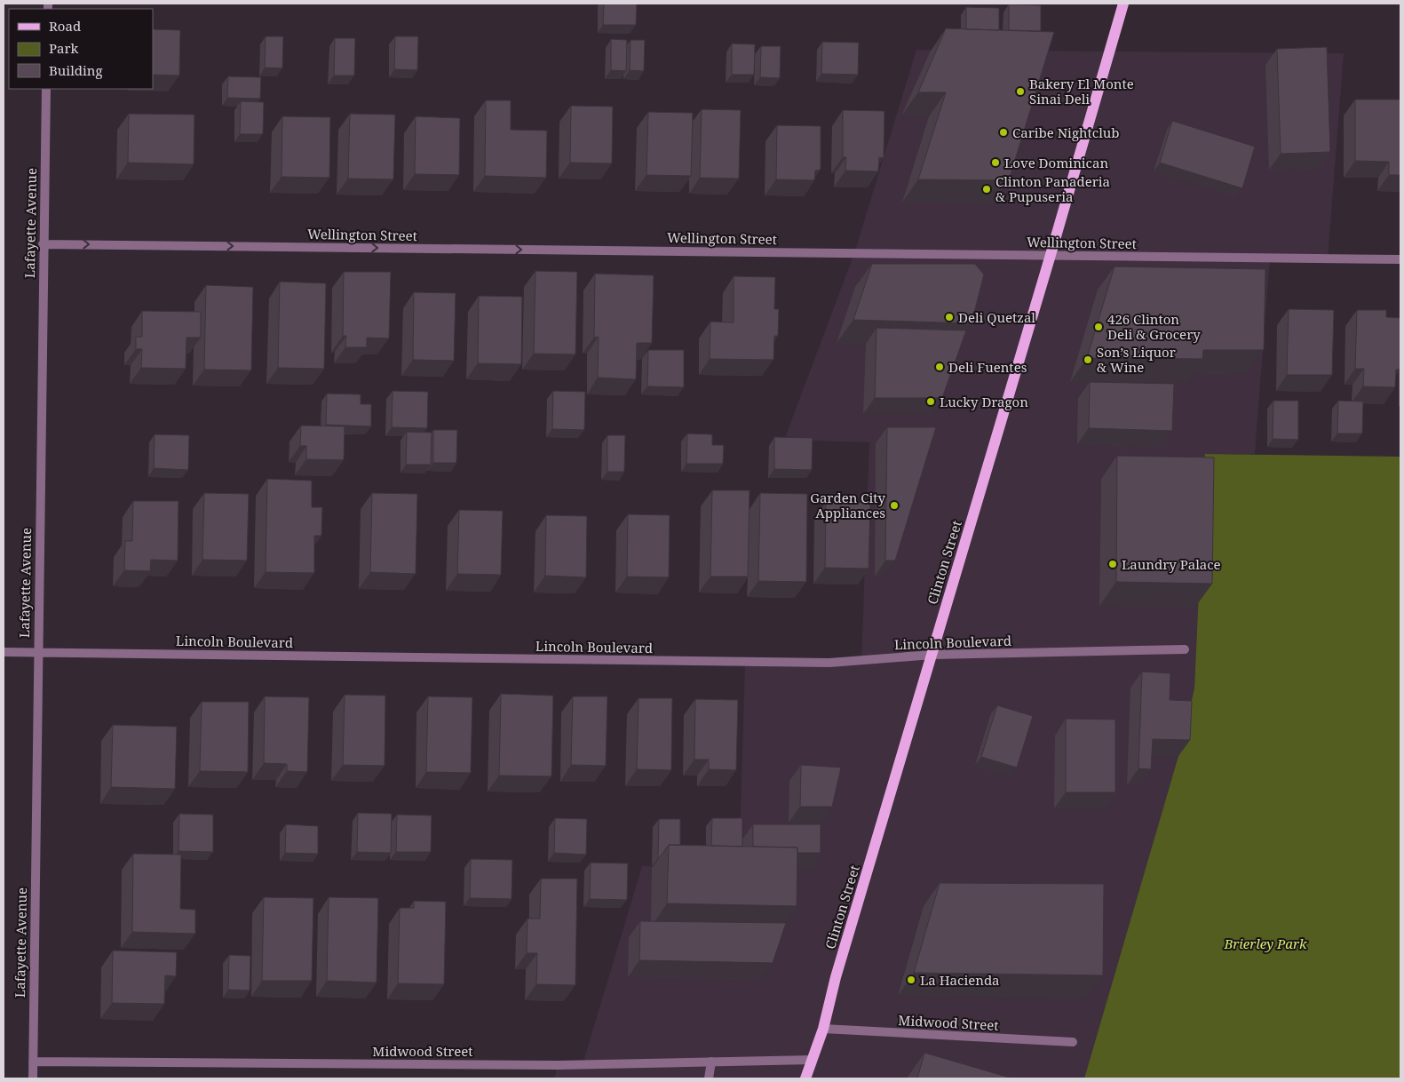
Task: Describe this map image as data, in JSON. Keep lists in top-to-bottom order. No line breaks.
{"streets":{"main road":["Clinton Street"],"street":["Lafayette Avenue","Wellington Street","Lincoln Boulevard","Midwood Street"]},"crossings":[["Lafayette Avenue","Wellington Street"],["Lafayette Avenue","Lincoln Boulevard"],["Lafayette Avenue","Midwood Street"],["Wellington Street","Clinton Street"],["Clinton Street","Lincoln Boulevard"],["Clinton Street","Midwood Street"]],"one_way":["Wellington Street"],"parks":["Brierley Park"],"places":["Bakery El Monte Sinai Deli","Caribe Nightclub","Love Dominican","Clinton Panaderia & Pupuseria","Deli Quetzal","426 Clinton Deli & Grocery","Son’s Liquor & Wine","Deli Fuentes","Lucky Dragon","Garden City Appliances","Laundry Palace","La Hacienda"],"legend":["Road","Park","Building"]}
